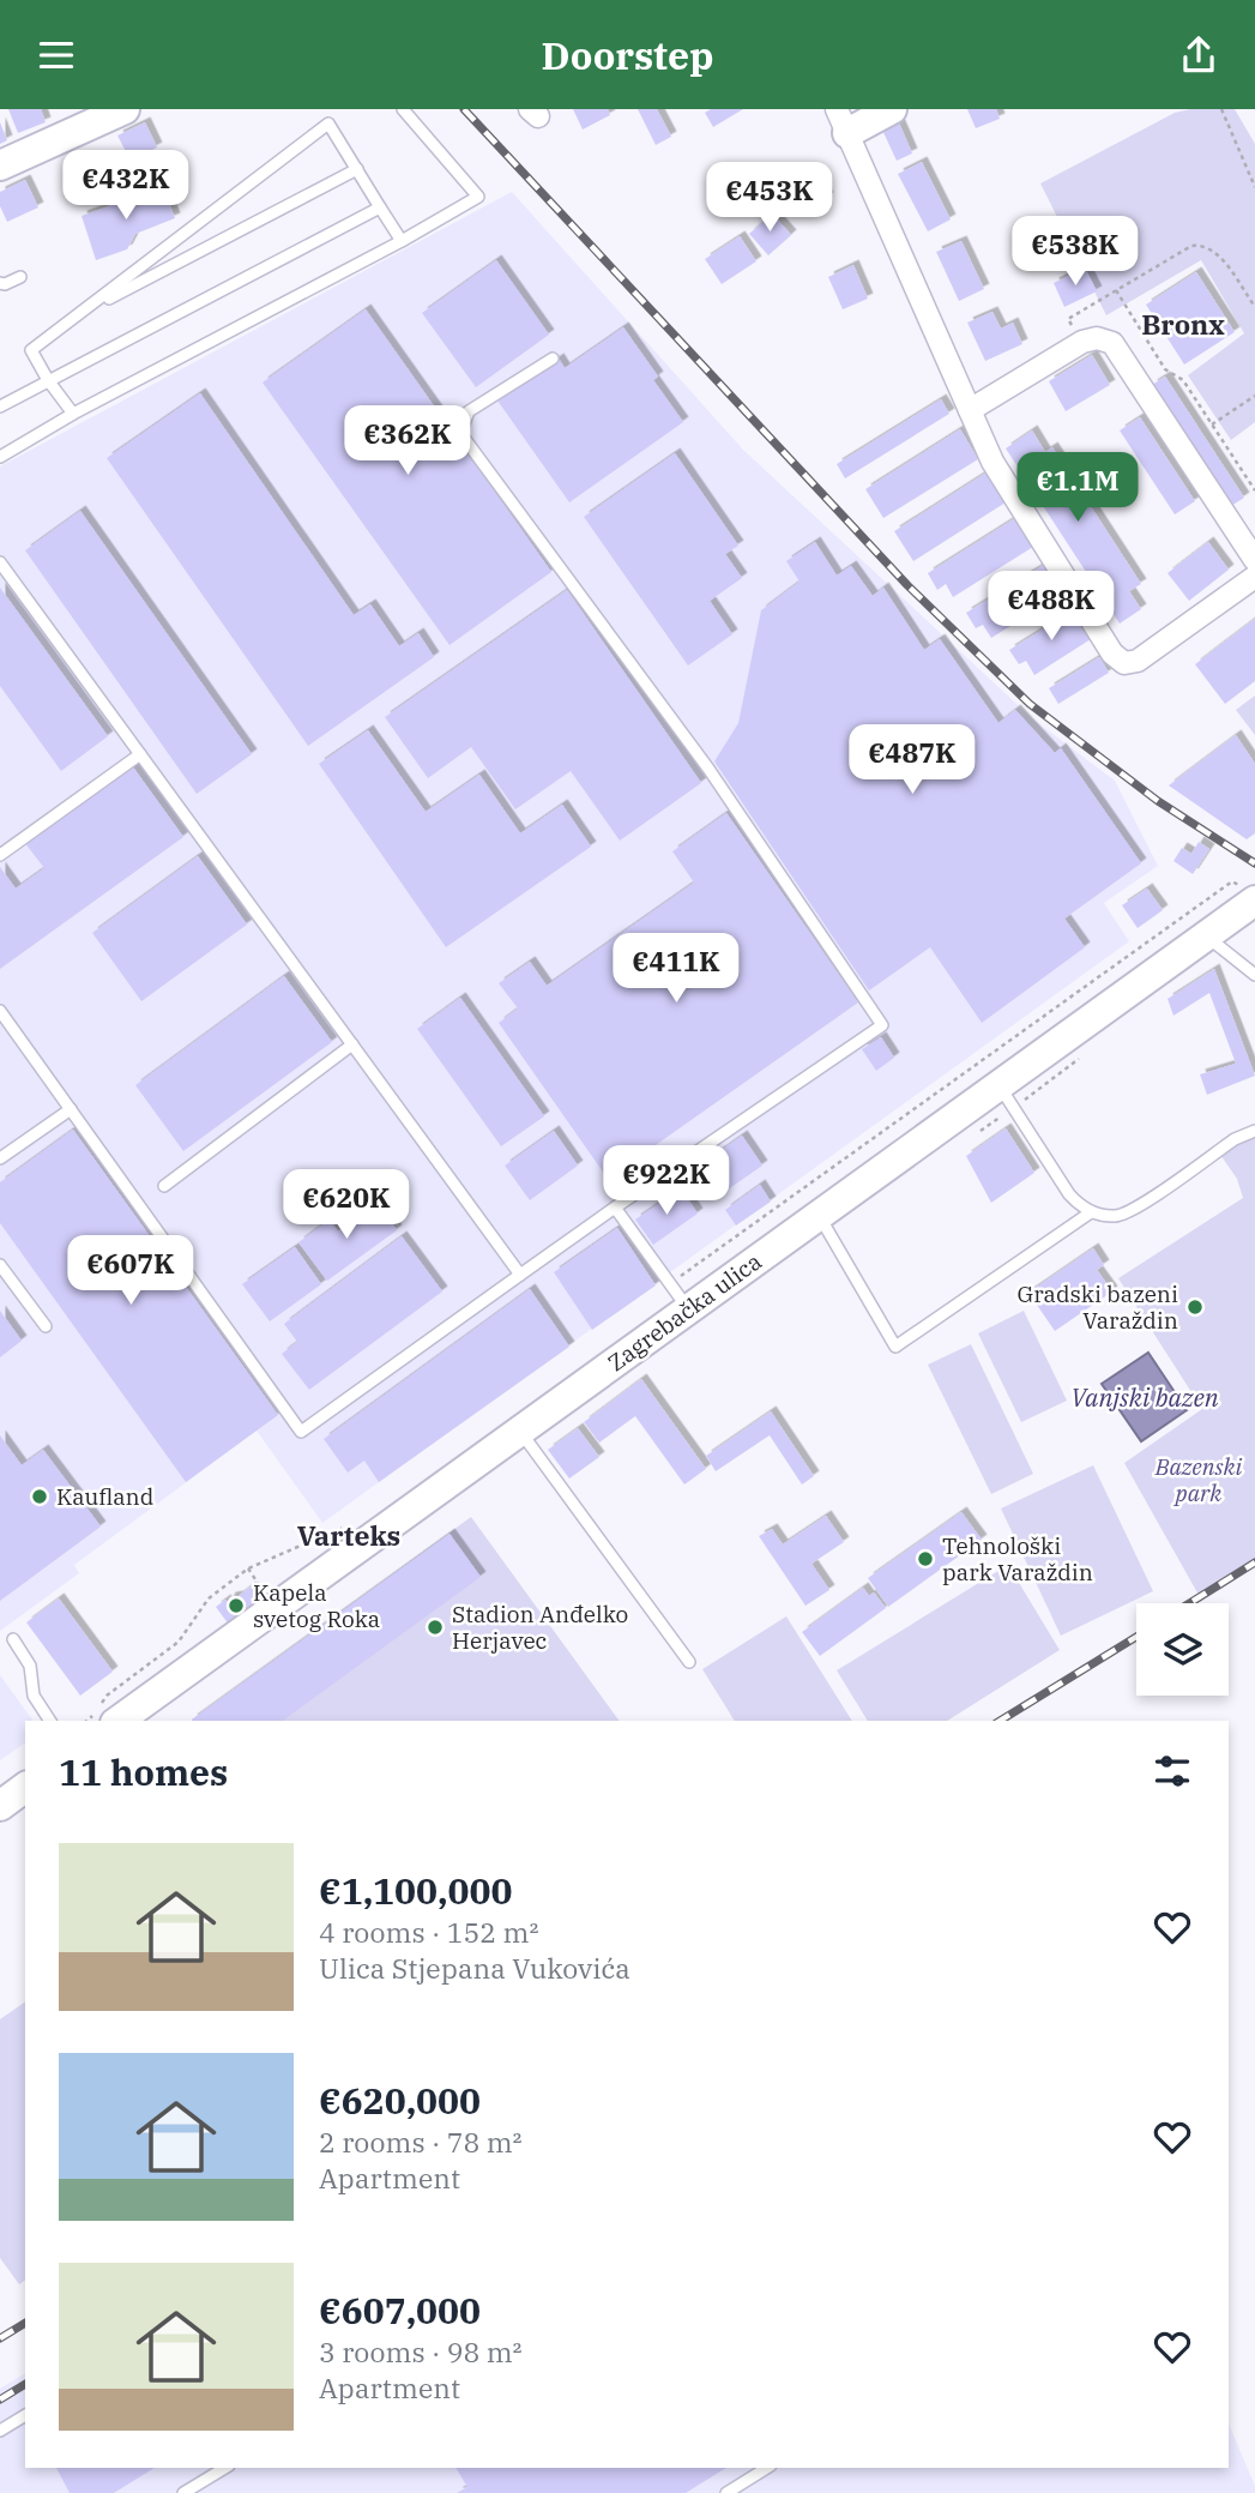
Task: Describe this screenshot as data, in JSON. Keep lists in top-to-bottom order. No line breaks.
{"streets":{"main road":["Zagrebačka ulica"]},"districts":["Bronx","Varteks"],"water":["Vanjski bazen"],"parks":["Bazenski park"],"places":["Gradski bazeni Varaždin","Kaufland","Tehnološki park Varaždin","Kapela svetog Roka","Stadion Anđelko Herjavec"],"page":{"header":"Doorstep","price":["€432K","€453K","€538K","€362K","€1.1M","€488K","€487K","€411K","€922K","€620K","€607K"],"heading":"11 homes","list":[{"name":"€1,100,000","note":"4 rooms · 152 m² · Ulica Stjepana Vukovića"},{"name":"€620,000","note":"2 rooms · 78 m² · Apartment"},{"name":"€607,000","note":"3 rooms · 98 m² · Apartment"}]}}
